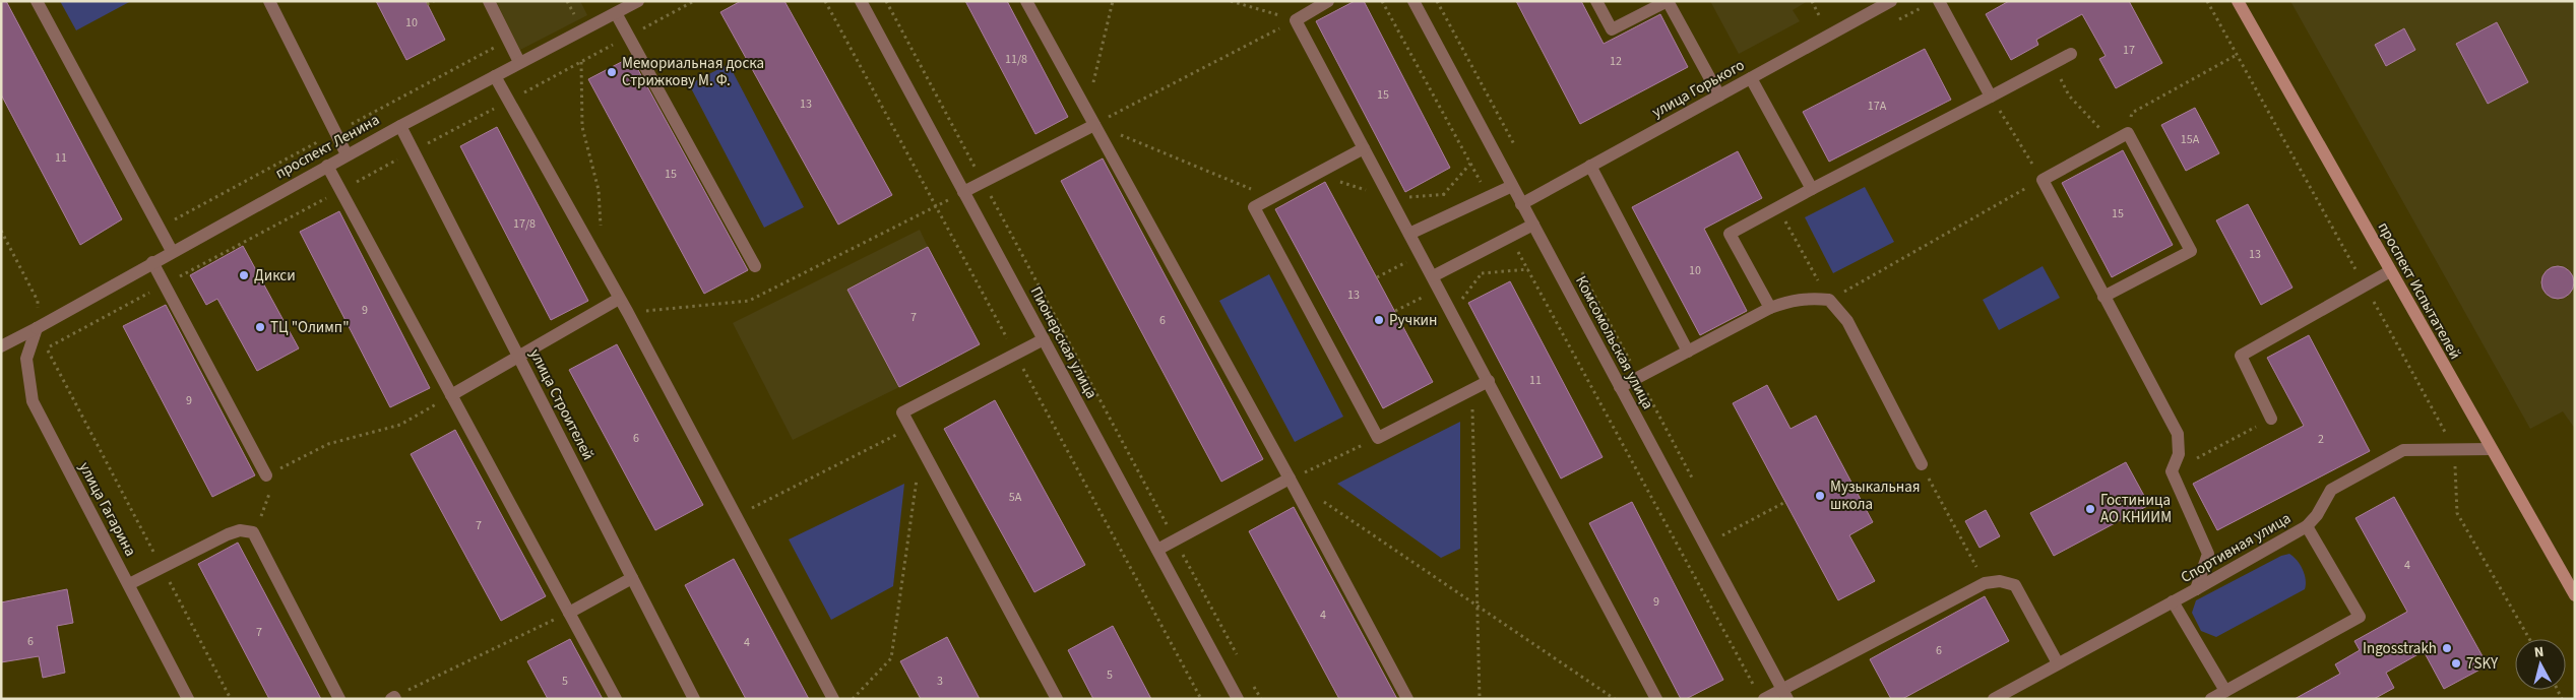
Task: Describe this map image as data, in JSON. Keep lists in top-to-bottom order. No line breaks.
{"streets":{"main road":["проспект Испытателей"],"street":["улица Горького","проспект Ленина","Пионерская улица","Комсомольская улица","улица Строителей","улица Гагарина","Спортивная улица"]},"crossings":[["улица Горького","Комсомольская улица"],["проспект Ленина","улица Строителей"],["проспект Ленина","улица Гагарина"],["проспект Испытателей","Спортивная улица"]],"places":["Мемориальная доска Стрижкову М. Ф.","Дикси","Ручкин","ТЦ \"Олимп\"","Музыкальная школа","Гостиница АО КНИИМ","Ingosstrakh","7SKY"],"house_numbers":["10","17","11/8","12","15","13","17А","15А","11","15","15","17/8","13","10","13","9","7","6","11","9","6","2","5А","7","4","9","4","7","6","4","6","5","5","3"],"north":"top"}
